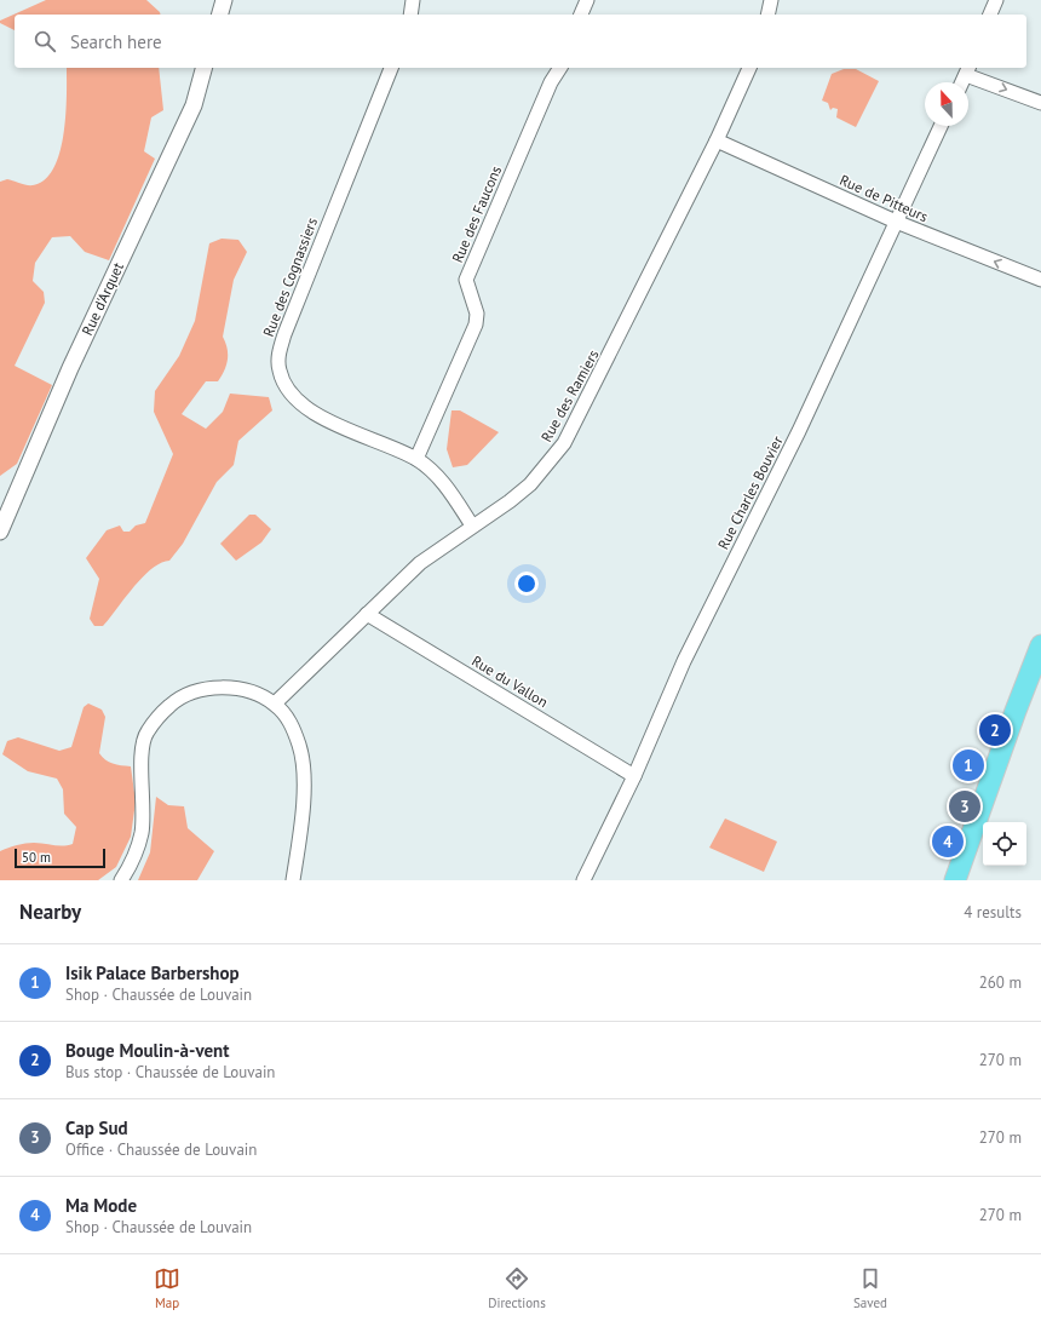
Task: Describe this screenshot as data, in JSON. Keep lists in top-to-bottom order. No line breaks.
{"streets":{"street":["Rue de Pitteurs","Rue des Faucons","Rue des Cognassiers","Rue d'Arquet","Rue des Ramiers","Rue Charles Bouvier","Rue du Vallon"]},"crossings":[["Rue de Pitteurs","Rue des Ramiers"],["Rue de Pitteurs","Rue Charles Bouvier"],["Rue des Faucons","Rue des Cognassiers"],["Rue des Cognassiers","Rue des Ramiers"],["Rue des Ramiers","Rue du Vallon"],["Rue Charles Bouvier","Rue du Vallon"]],"one_way":["Rue de Pitteurs"],"scale_bar":"50 m","north":"top","page":{"search":"Search here","pins":["2","1","3","4"],"scale":"50 m","heading":["Nearby","4 results"],"list":[{"mark":"1","name":"Isik Palace Barbershop","note":"Shop · Chaussée de Louvain","value":"260 m"},{"mark":"2","name":"Bouge Moulin-à-vent","note":"Bus stop · Chaussée de Louvain","value":"270 m"},{"mark":"3","name":"Cap Sud","note":"Office · Chaussée de Louvain","value":"270 m"},{"mark":"4","name":"Ma Mode","note":"Shop · Chaussée de Louvain","value":"270 m"}],"nav":["Map","Directions","Saved"]}}
